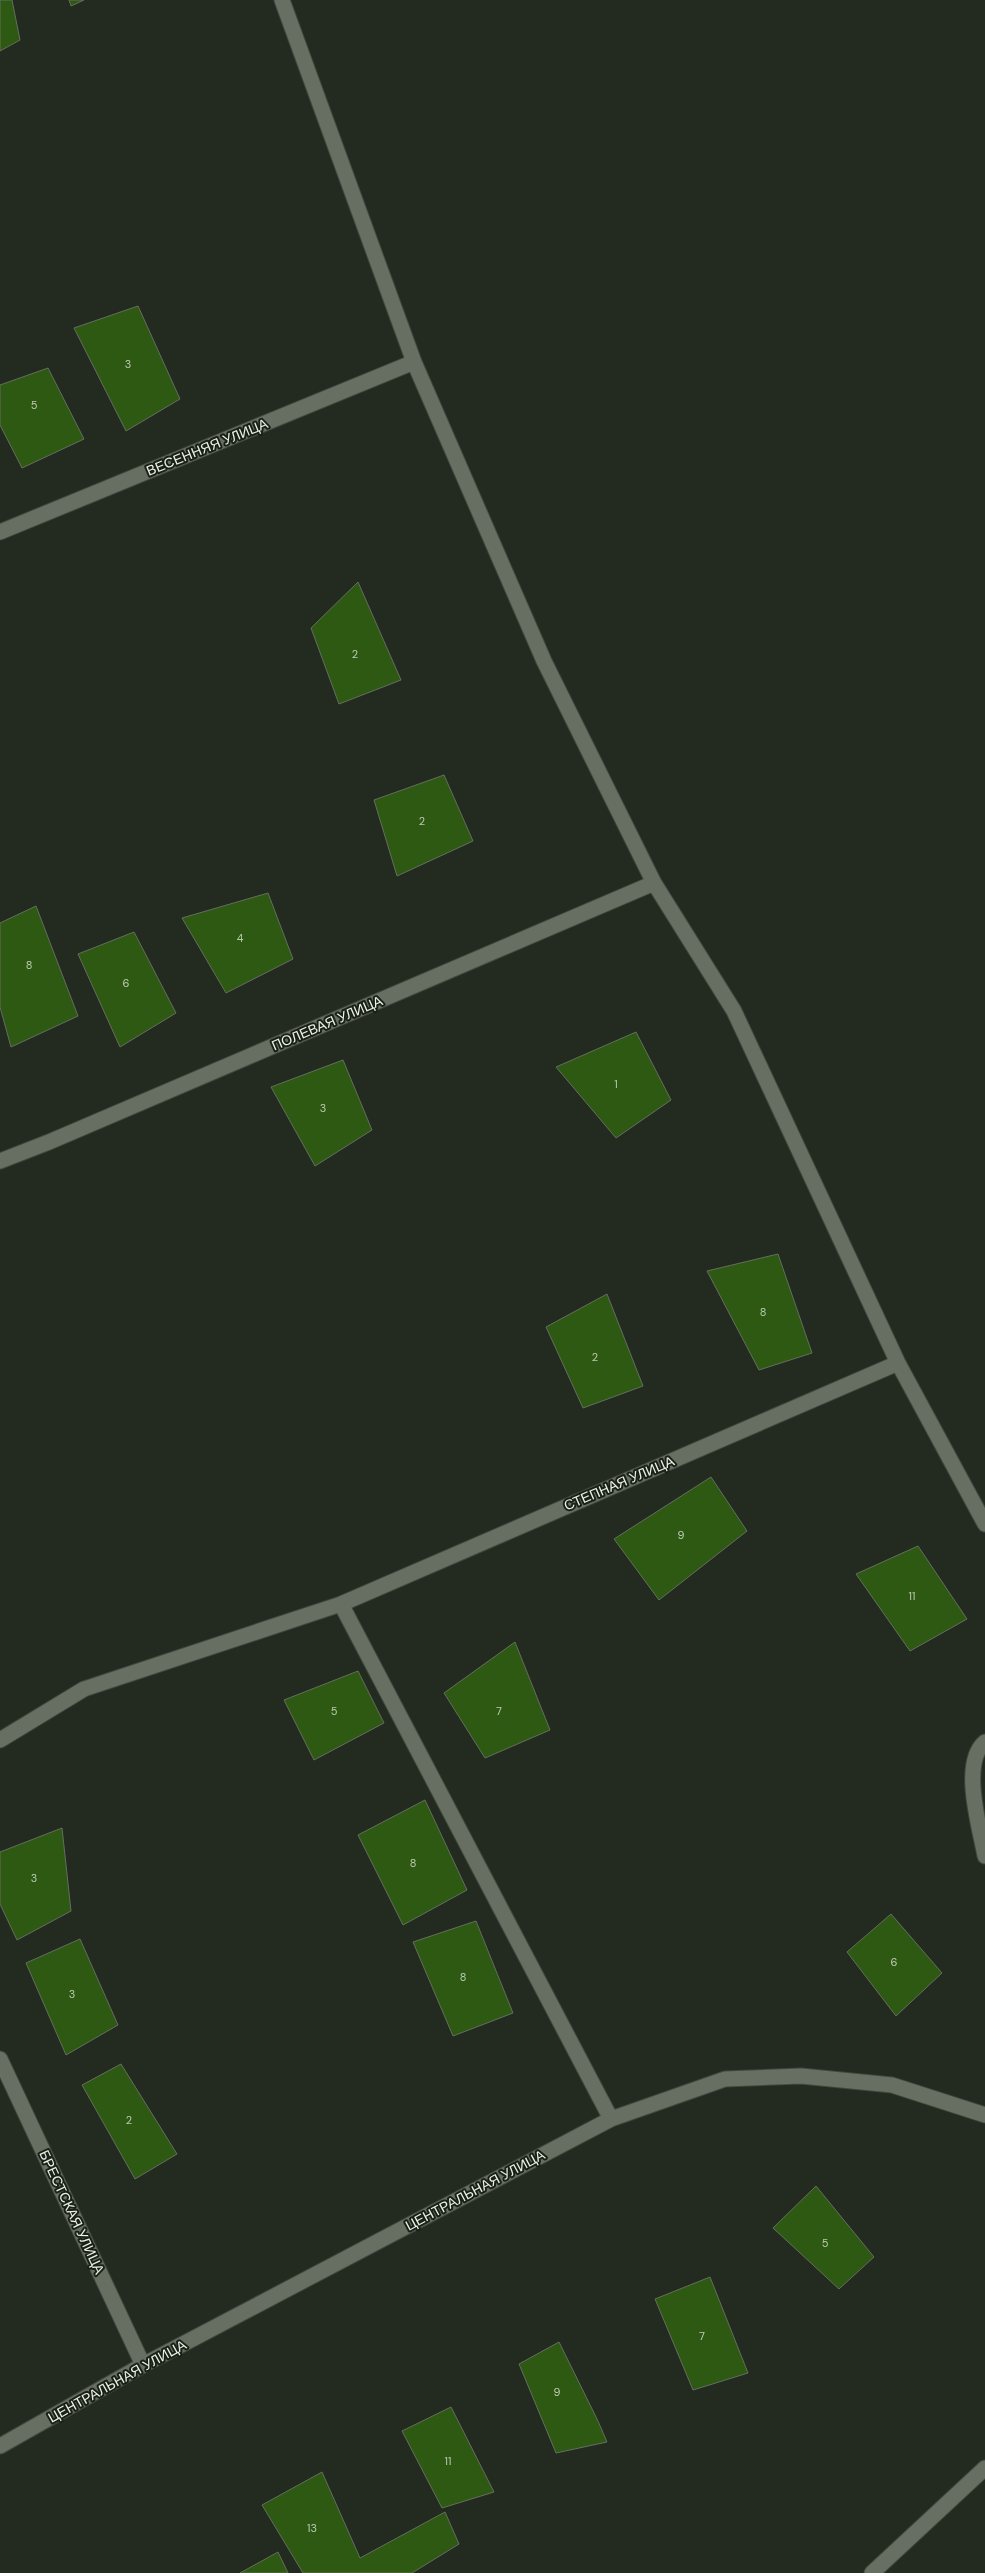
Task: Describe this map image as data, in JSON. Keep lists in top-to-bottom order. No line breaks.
{"streets":{"street":["ВЕСЕННЯЯ УЛИЦА","ПОЛЕВАЯ УЛИЦА","СТЕПНАЯ УЛИЦА","ЦЕНТРАЛЬНАЯ УЛИЦА","БРЕСТСКАЯ УЛИЦА"]},"crossings":[["ЦЕНТРАЛЬНАЯ УЛИЦА","БРЕСТСКАЯ УЛИЦА"]],"house_numbers":["3","5","2","2","4","8","6","1","3","8","2","9","11","5","7","8","3","6","8","3","2","5","7","9","11","13"]}
